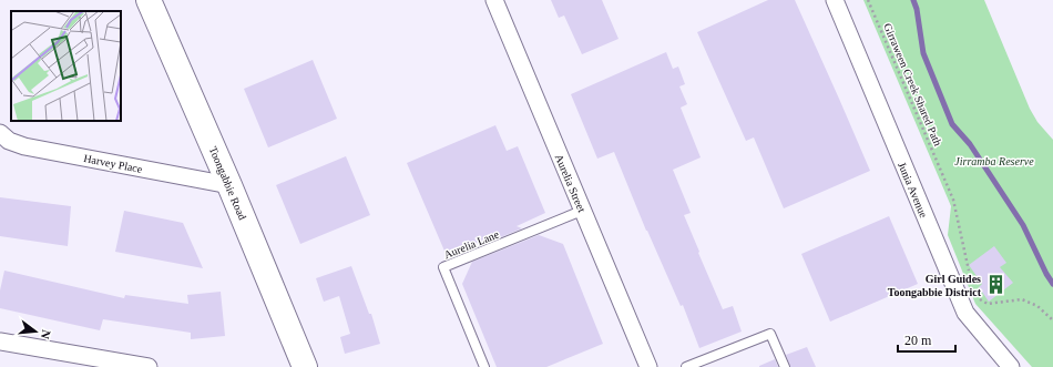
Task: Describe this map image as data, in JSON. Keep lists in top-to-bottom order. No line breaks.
{"streets":{"main road":["Toongabbie Road"],"street":["Harvey Place","Aurelia Street","Junia Avenue"],"lane":["Aurelia Lane"],"path":["Girraween Creek Shared Path"]},"crossings":[["Harvey Place","Toongabbie Road"],["Aurelia Street","Aurelia Lane"]],"parks":["Jirramba Reserve"],"places":{"building":["Girl Guides Toongabbie District"]},"scale_bar":"20 m","north":"right"}
